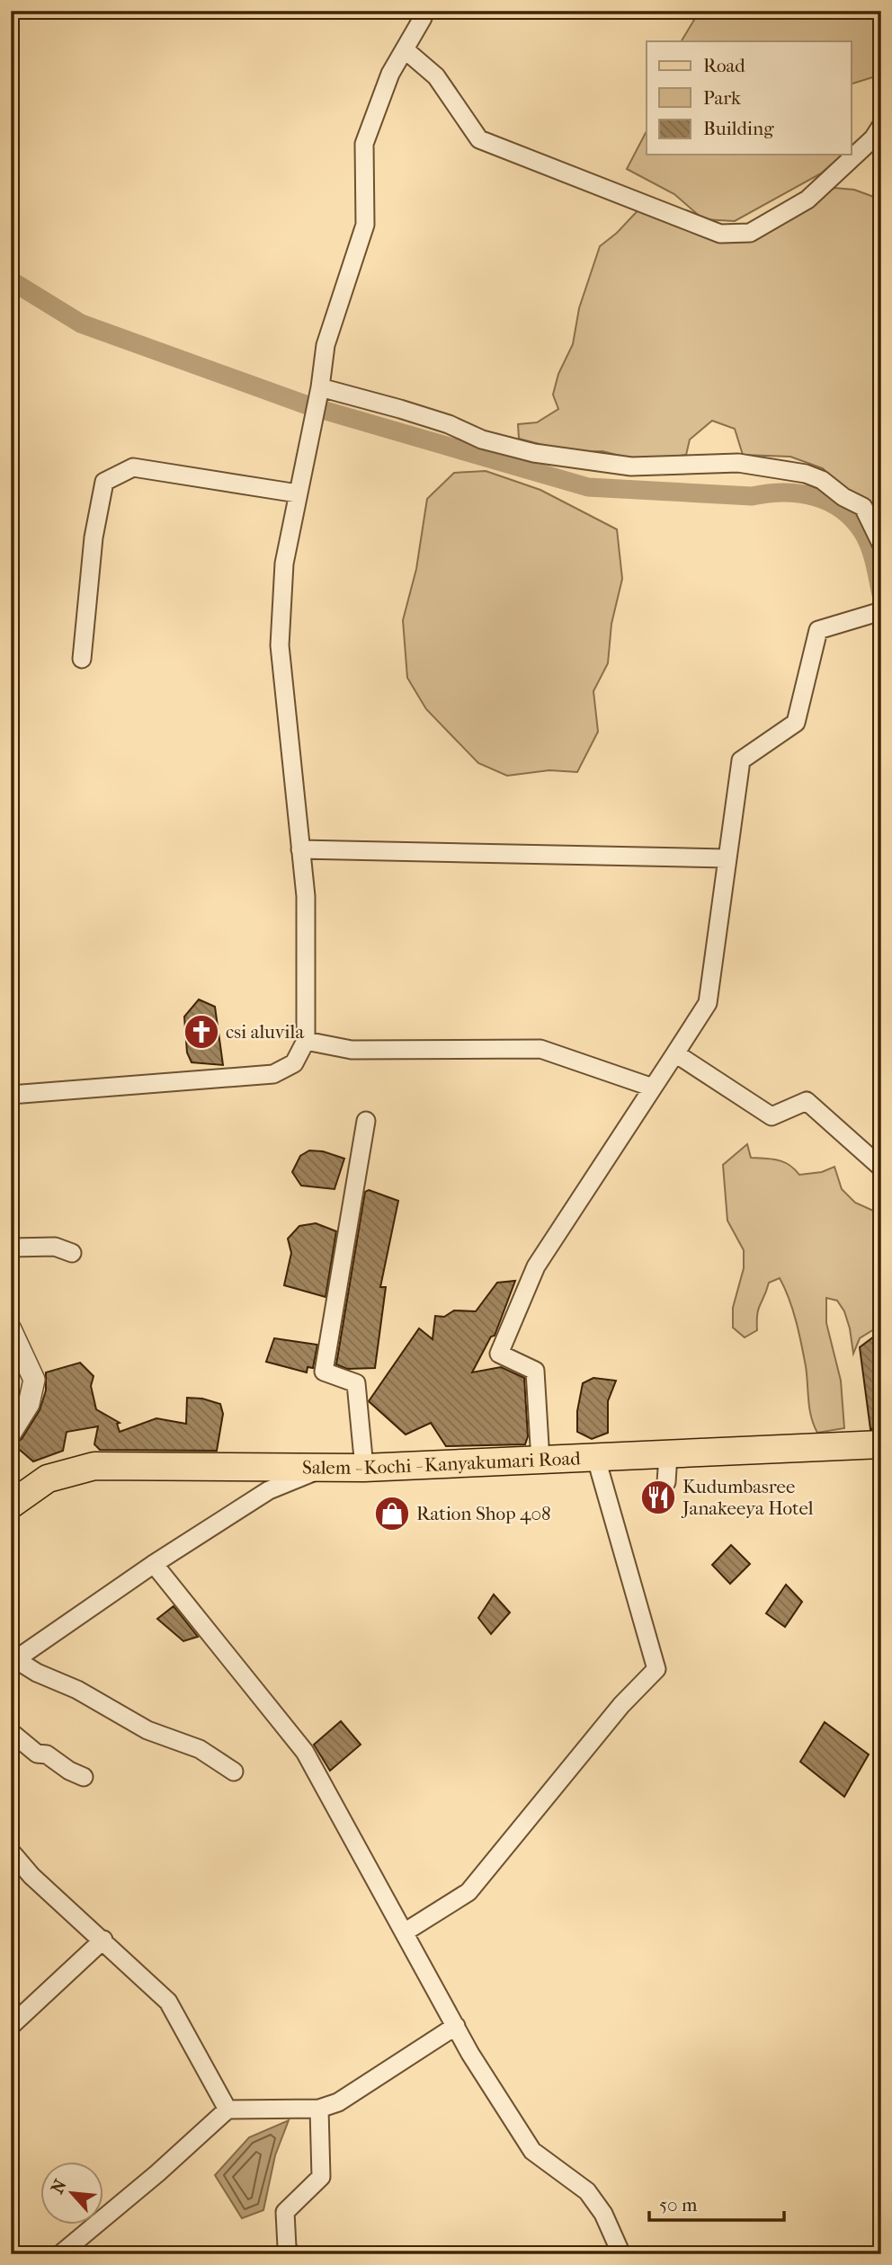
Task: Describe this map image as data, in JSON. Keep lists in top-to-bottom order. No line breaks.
{"streets":{"main road":["Salem - Kochi - Kanyakumari Road"]},"places":{"church":["csi aluvila"],"restaurant":["Kudumbasree Janakeeya Hotel"],"shop":["Ration Shop 408"]},"legend":["Road","Park","Building"],"scale_bar":"50 m","north":"top left"}
